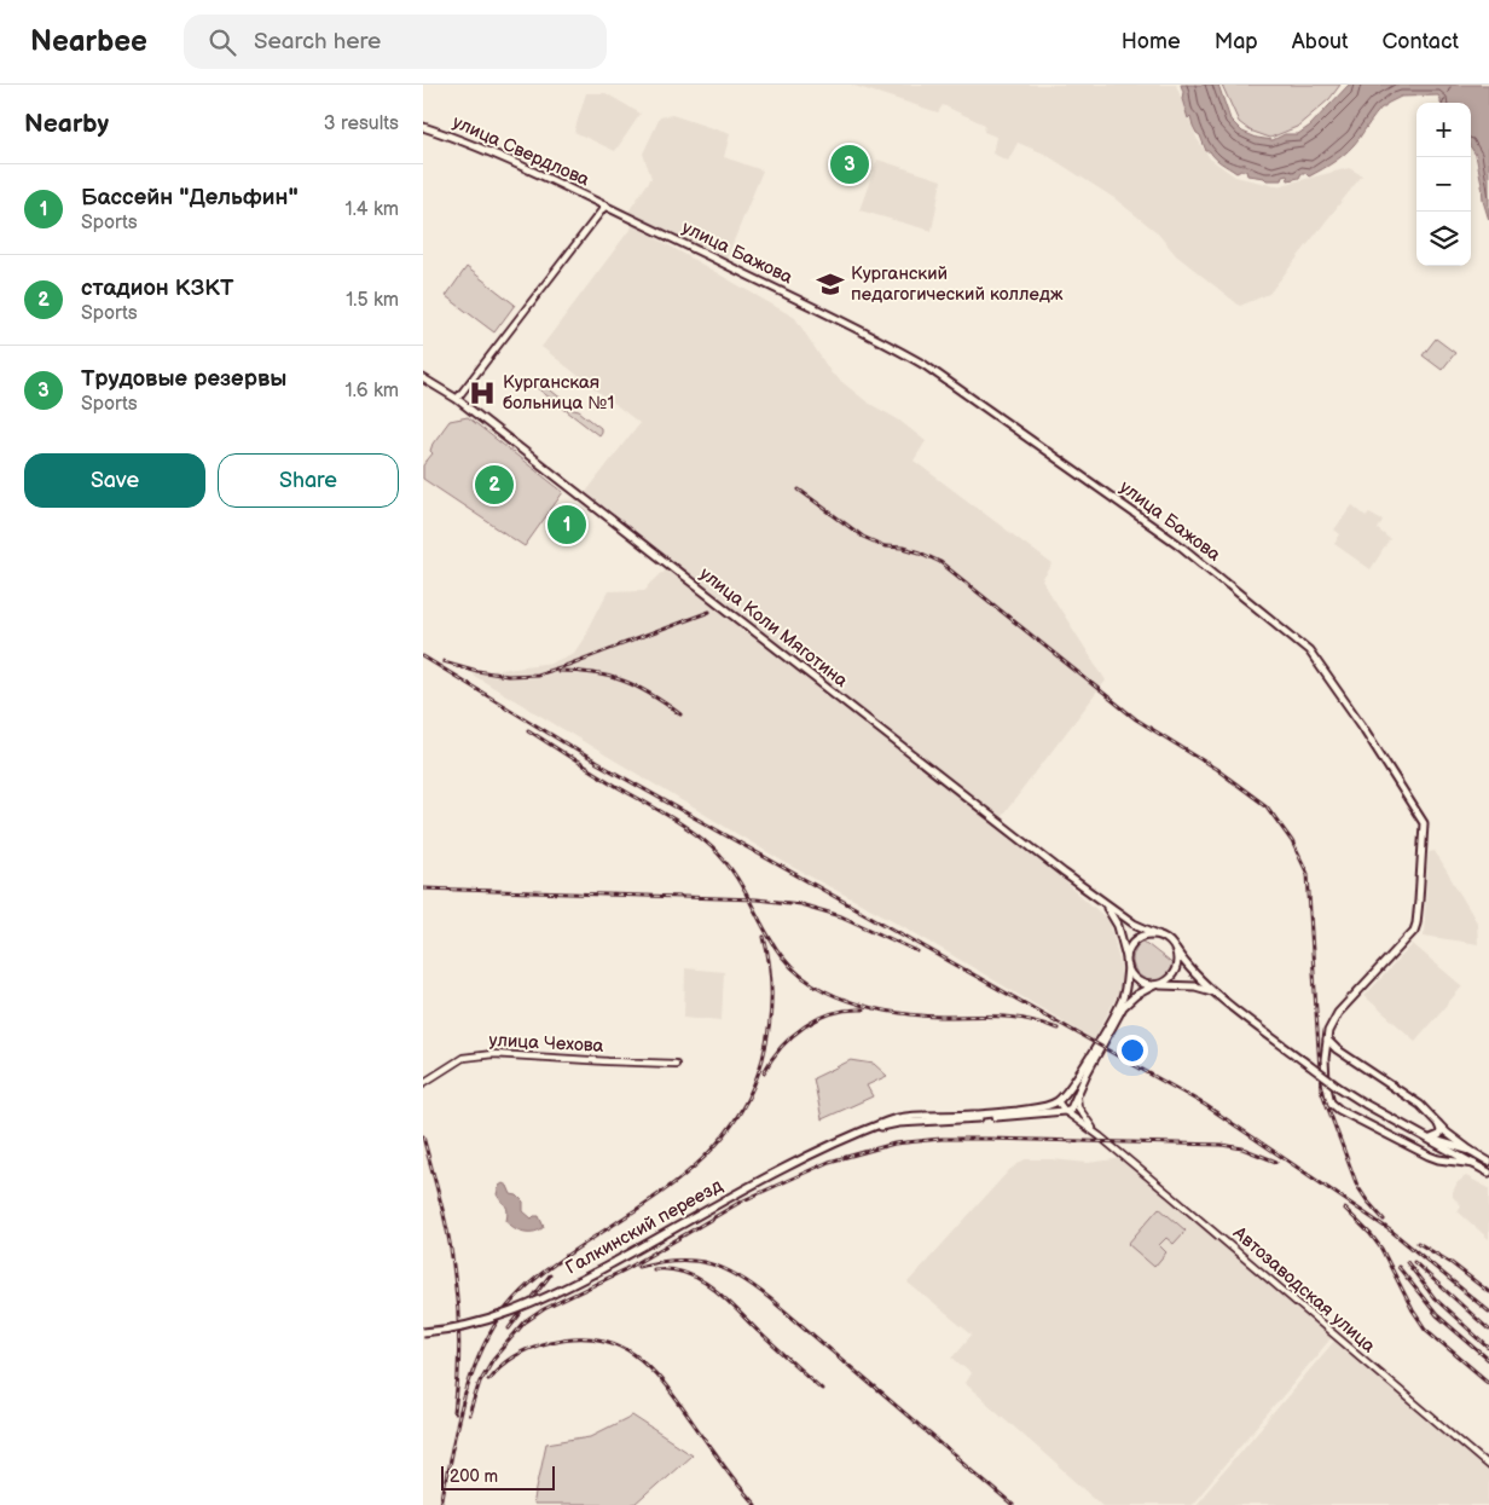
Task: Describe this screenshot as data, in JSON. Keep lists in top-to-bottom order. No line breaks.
{"streets":{"main road":["улица Свердлова","улица Бажова","улица Коли Мяготина","Галкинский переезд"],"street":["улица Чехова","Автозаводская улица"]},"crossings":[["улица Свердлова","улица Бажова"]],"places":{"school or university":["Курганский педагогический колледж"],"hospital":["Курганская больница №1"]},"scale_bar":"200 m","page":{"header":"Nearbee","search":"Search here","nav":["Home","Map","About","Contact"],"heading":["Nearby","3 results"],"map_buttons":["+","−"],"pins":["3","2","1"],"list":[{"mark":"1","name":"Бассейн \"Дельфин\"","note":"Sports","value":"1.4 km"},{"mark":"2","name":"стадион КЗКТ","note":"Sports","value":"1.5 km"},{"mark":"3","name":"Трудовые резервы","note":"Sports","value":"1.6 km"}],"buttons":["Save","Share"],"scale":"200 m"}}
